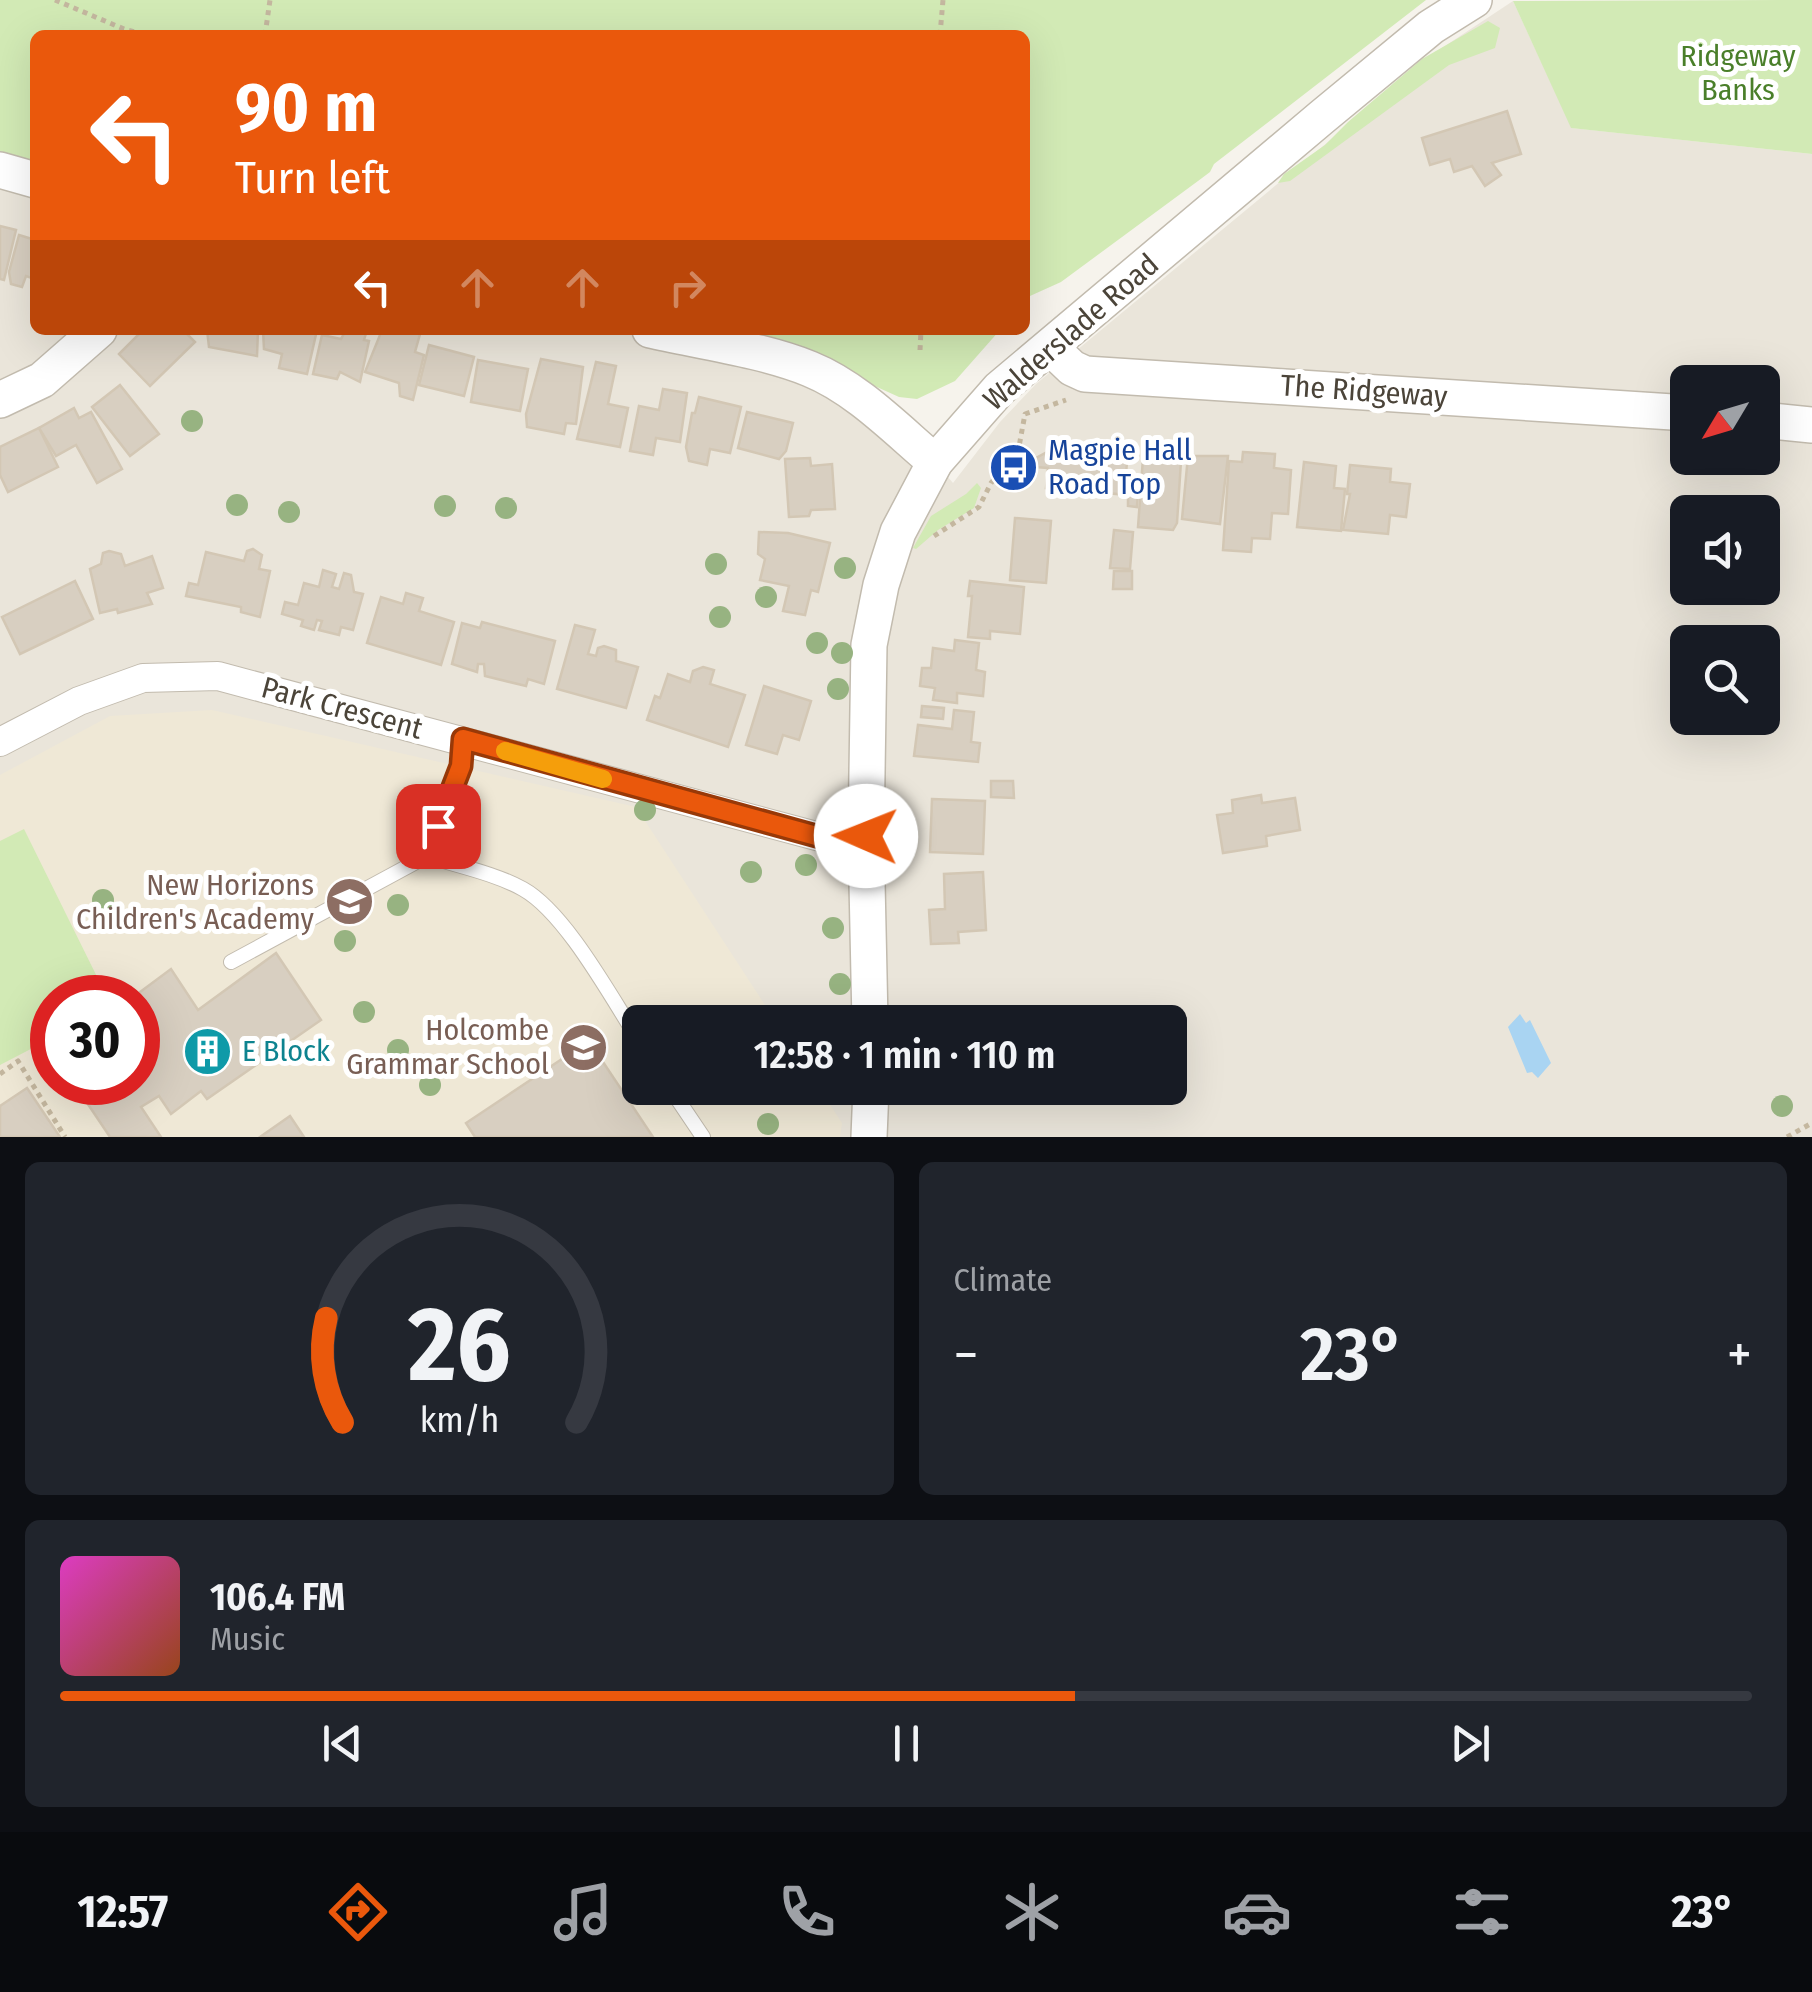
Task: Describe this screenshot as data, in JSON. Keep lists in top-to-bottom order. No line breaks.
{"streets":{"street":["Walderslade Road","The Ridgeway","Park Crescent"]},"crossings":[["Walderslade Road","The Ridgeway"],["Walderslade Road","Park Crescent"]],"parks":["Ridgeway Banks"],"places":{"bus stop":["Magpie Hall Road Top"],"school or university":["New Horizons Children's Academy","Holcombe Grammar School"],"building":["E Block"]},"north":"bottom left","page":{"turn":["90 m","Turn left"],"limit":"30","trip":"12:58 · 1 min · 110 m","tile":"Climate","heat":["−","23°","+"],"song":["106.4 FM","Music"],"tabs":["12:57","23°"],"gauge":["26","km/h"]}}
